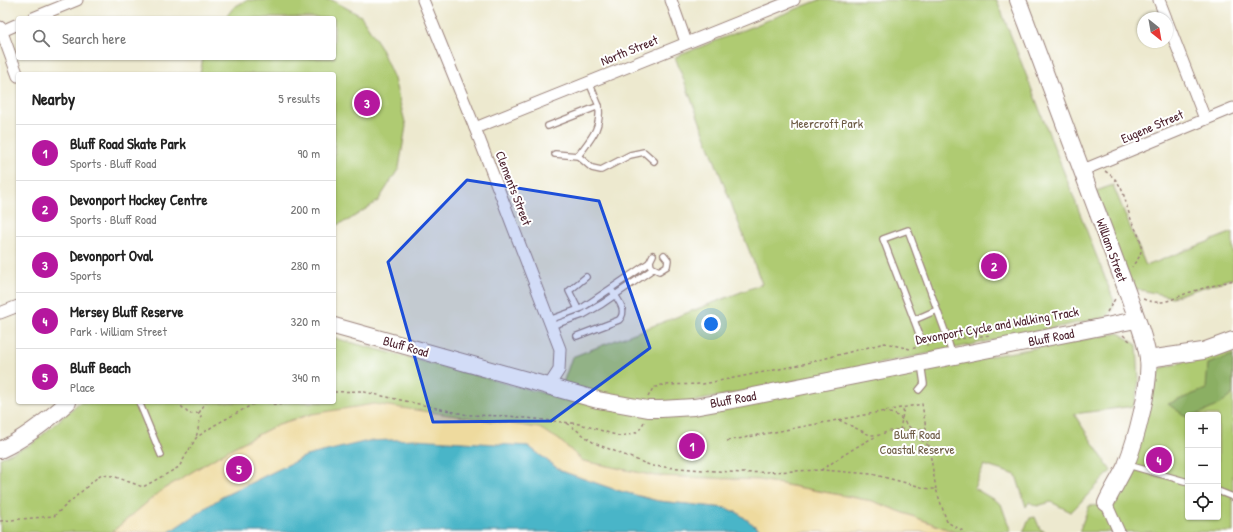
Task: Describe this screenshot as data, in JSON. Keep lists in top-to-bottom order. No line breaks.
{"streets":{"street":["North Street","Eugene Street","Clements Street","William Street","Bluff Road"],"path":["Devonport Cycle and Walking Track"]},"crossings":[["North Street","Clements Street"],["Eugene Street","William Street"],["Clements Street","Bluff Road"],["William Street","Bluff Road"],["Devonport Cycle and Walking Track","Bluff Road"]],"parks":["Meercroft Park","Bluff Road Coastal Reserve"],"north":"bottom right","page":{"search":"Search here","heading":["Nearby","5 results"],"pins":["3","2","1","4","5"],"list":[{"mark":"1","name":"Bluff Road Skate Park","note":"Sports · Bluff Road","value":"90 m"},{"mark":"2","name":"Devonport Hockey Centre","note":"Sports · Bluff Road","value":"200 m"},{"mark":"3","name":"Devonport Oval","note":"Sports","value":"280 m"},{"mark":"4","name":"Mersey Bluff Reserve","note":"Park · William Street","value":"320 m"},{"mark":"5","name":"Bluff Beach","note":"Place","value":"340 m"}],"map_buttons":["+","−"]}}
